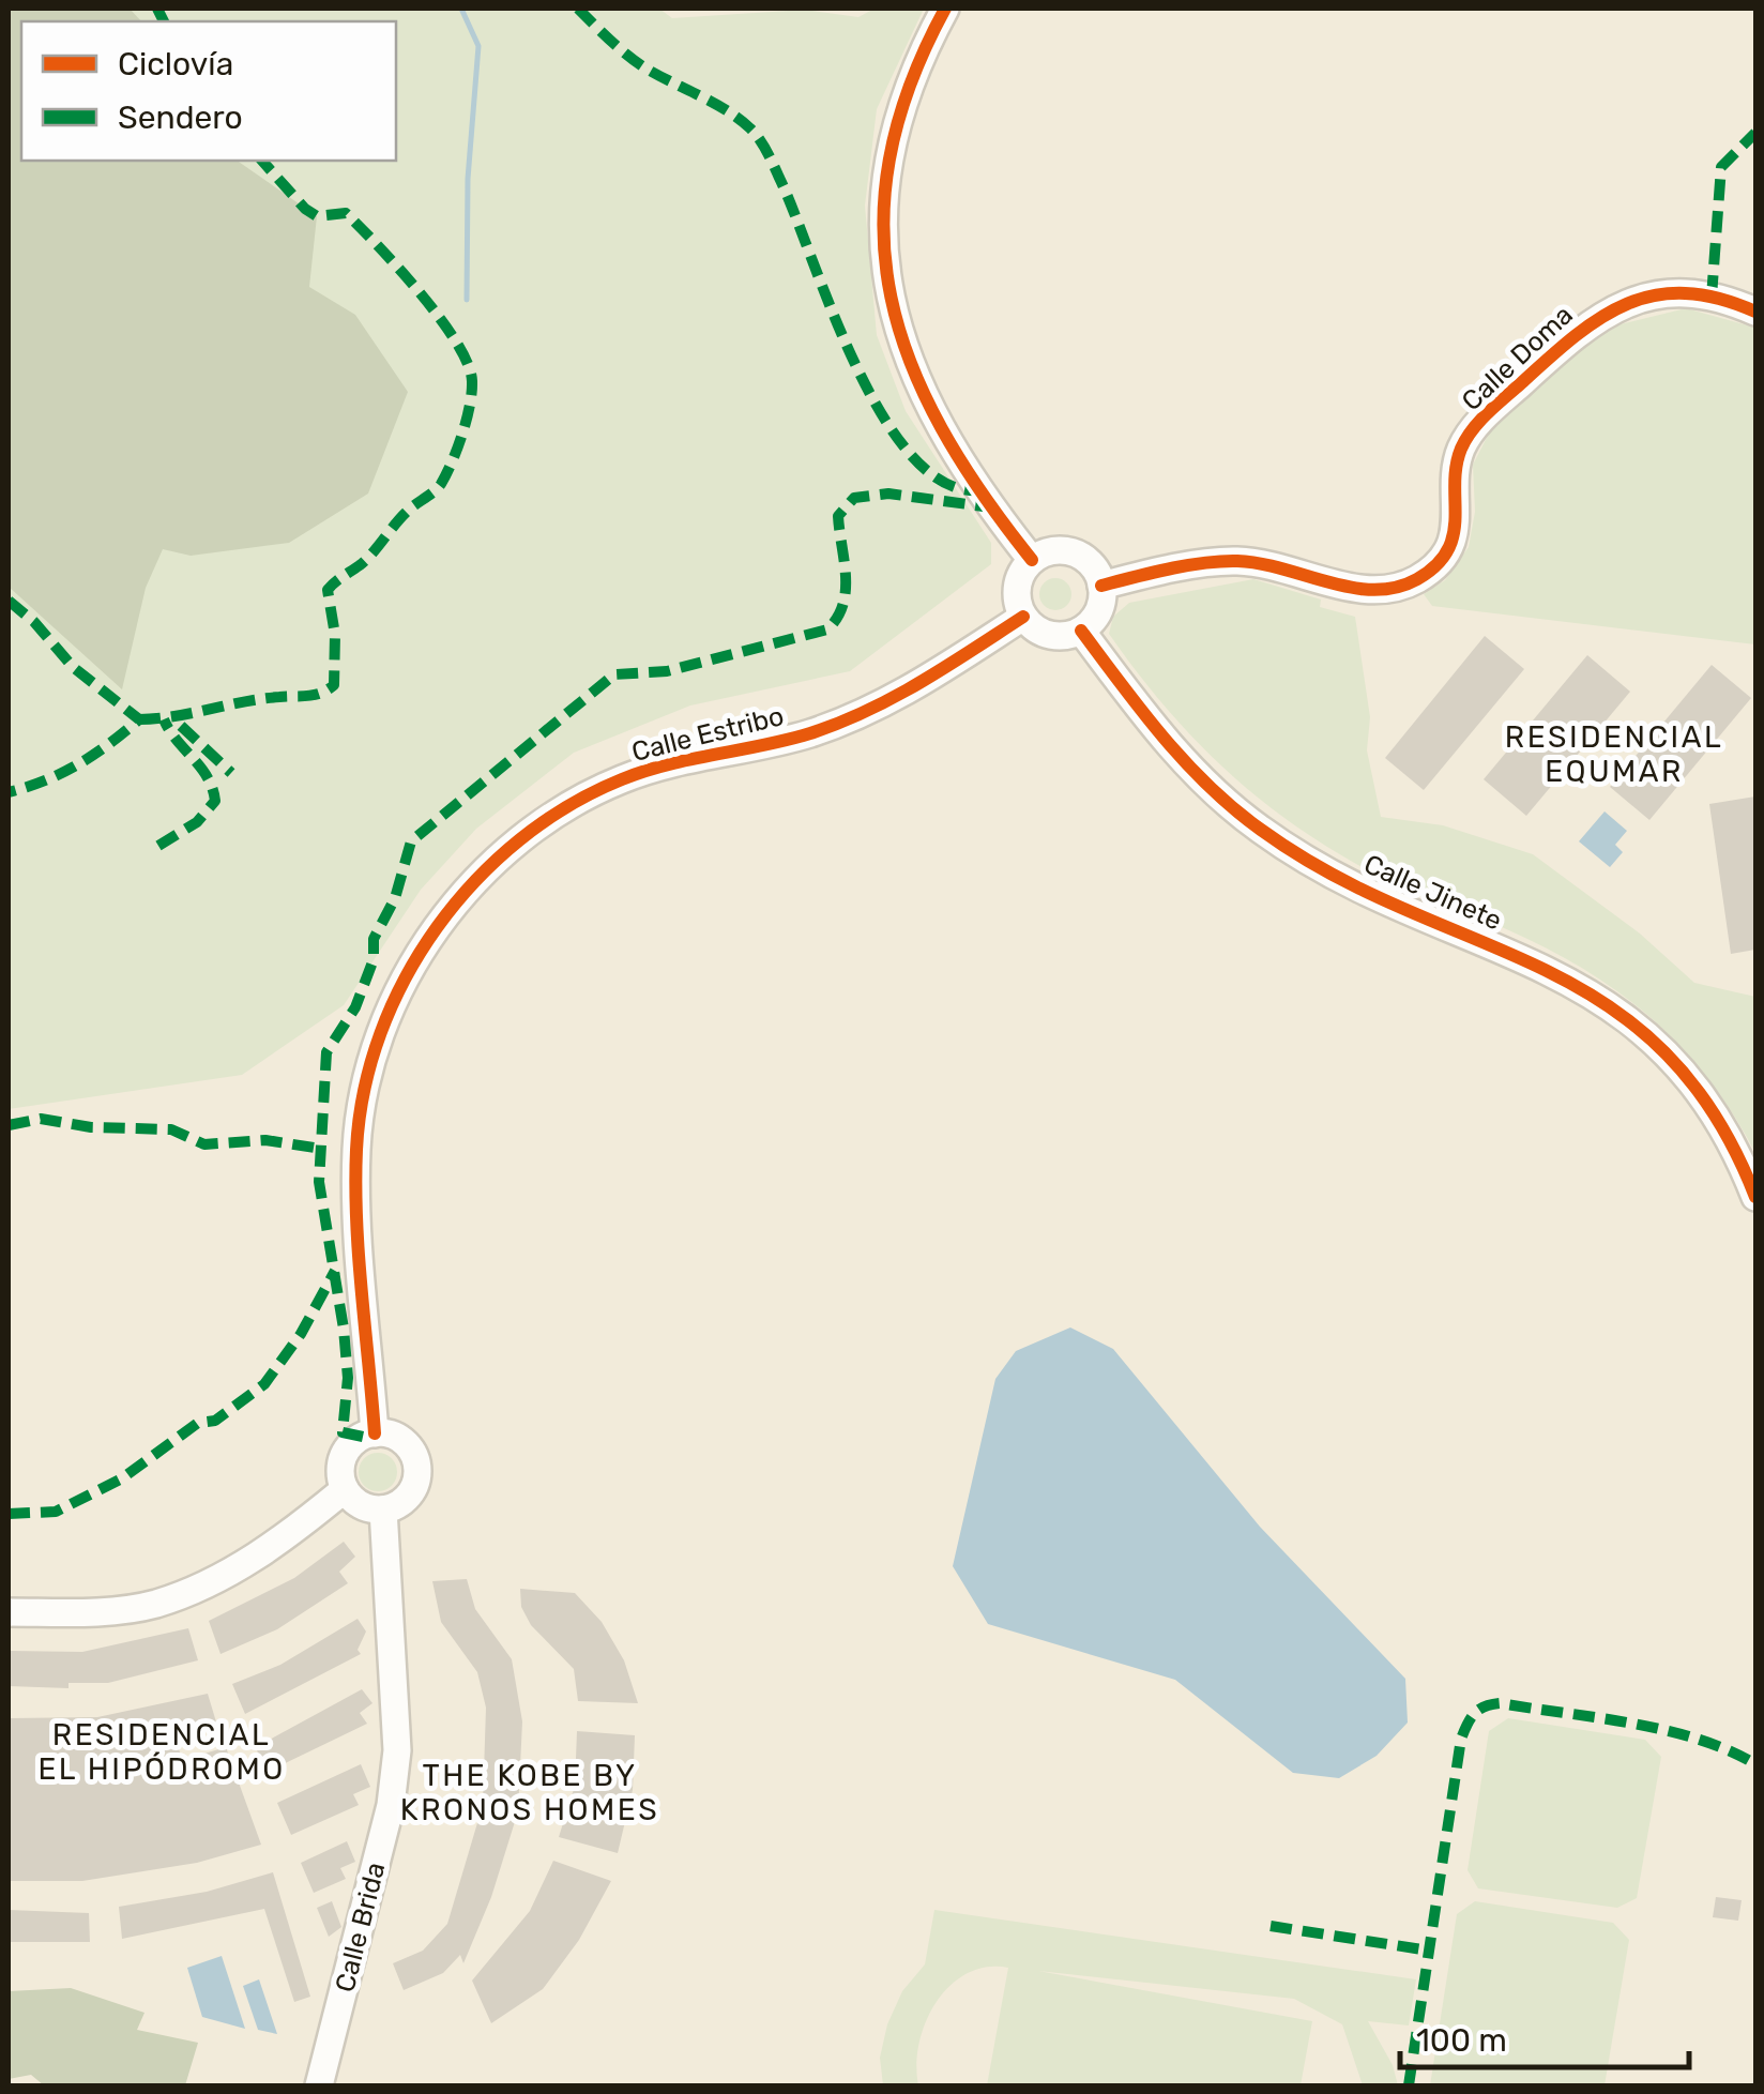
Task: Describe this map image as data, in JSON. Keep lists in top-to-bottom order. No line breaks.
{"streets":{"street":["Calle Doma","Calle Estribo","Calle Jinete","Calle Brida"]},"crossings":[["Calle Doma","Calle Estribo"],["Calle Doma","Calle Jinete"],["Calle Estribo","Calle Jinete"],["Calle Estribo","Calle Brida"]],"districts":["RESIDENCIAL EQUMAR","RESIDENCIAL EL HIPÓDROMO","THE KOBE BY KRONOS HOMES"],"legend":["Ciclovía","Sendero"],"scale_bar":"100 m"}
